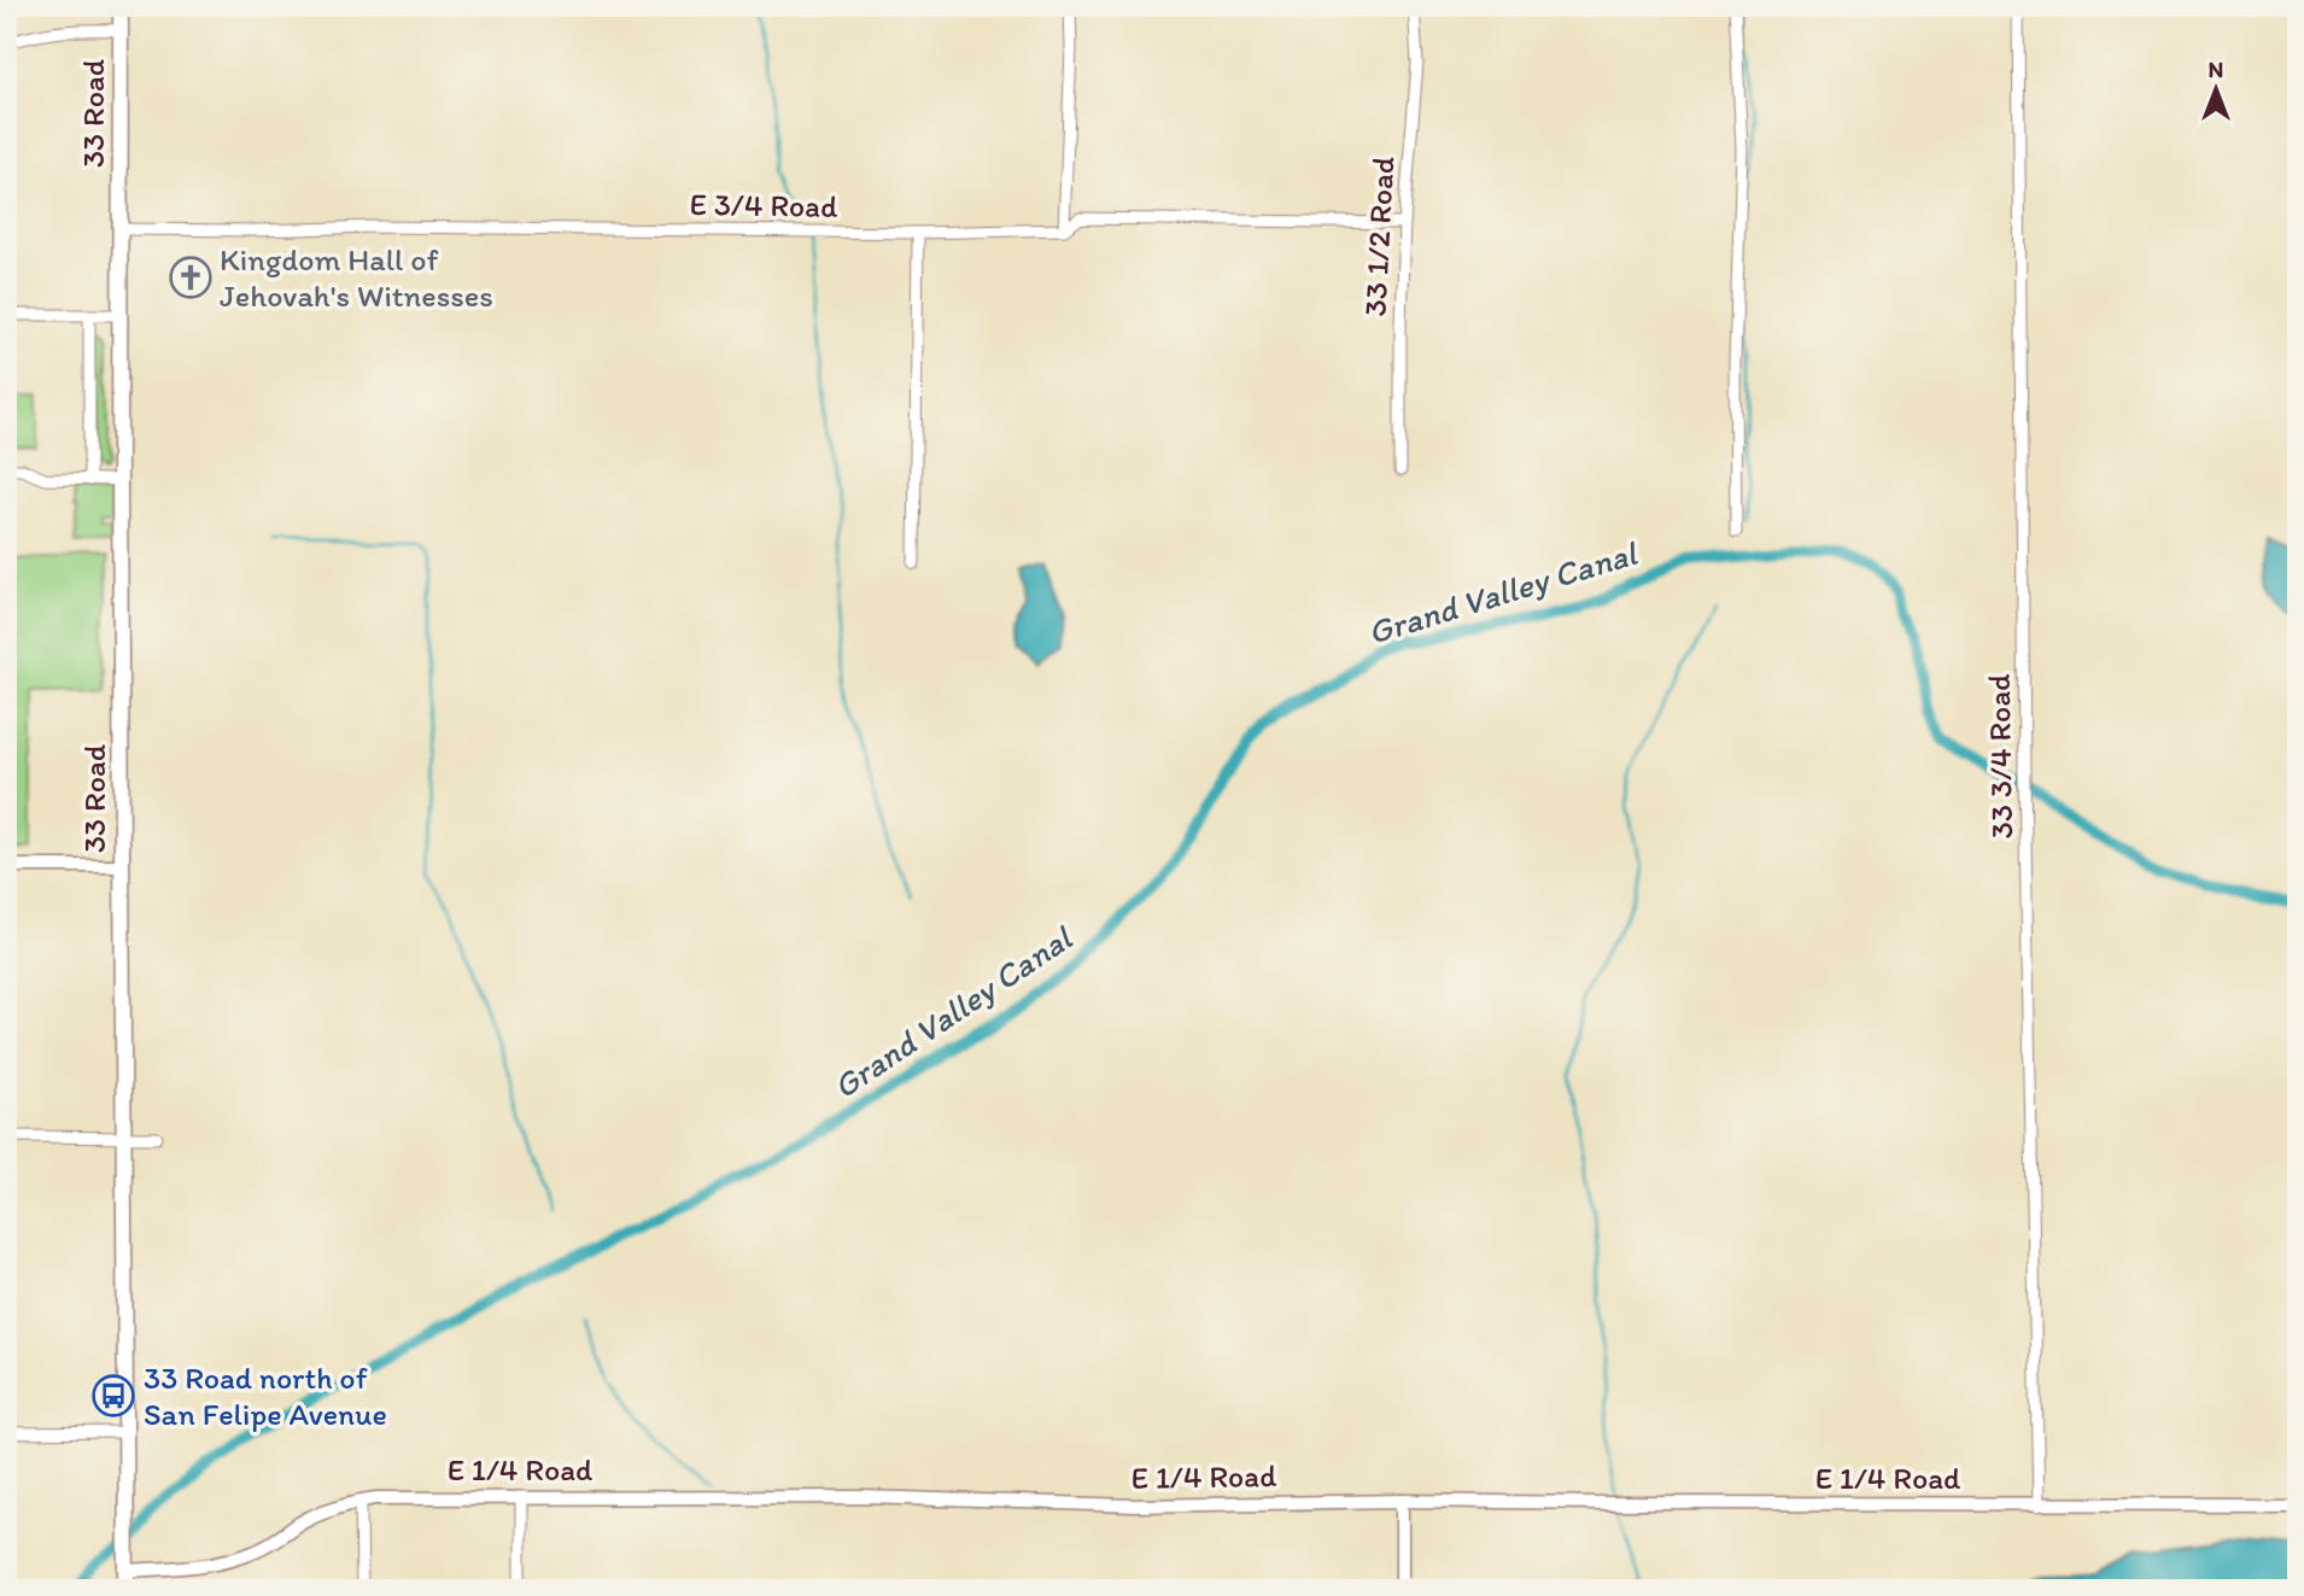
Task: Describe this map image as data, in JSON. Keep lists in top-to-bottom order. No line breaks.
{"streets":{"main road":["33 Road"],"street":["E 3/4 Road","33 1/2 Road","33 3/4 Road","E 1/4 Road"]},"crossings":[["33 Road","E 3/4 Road"],["33 Road","E 1/4 Road"],["E 3/4 Road","33 1/2 Road"],["33 3/4 Road","E 1/4 Road"]],"water":["Grand Valley Canal"],"places":{"church":["Kingdom Hall of Jehovah's Witnesses"],"bus stop":["33 Road north of San Felipe Avenue"]},"north":"top"}
